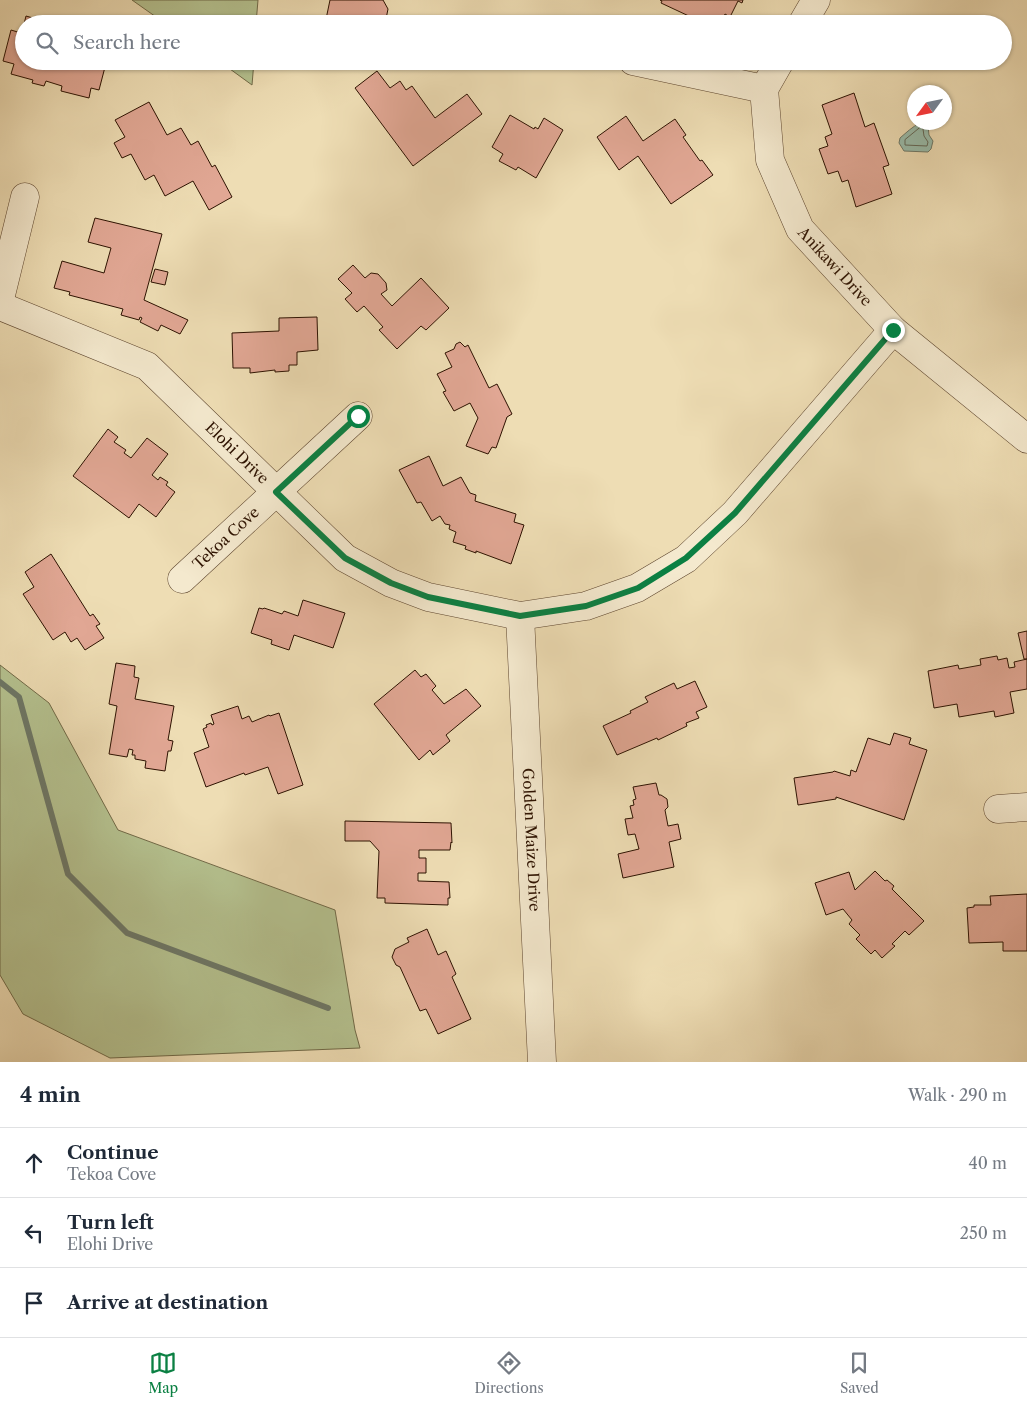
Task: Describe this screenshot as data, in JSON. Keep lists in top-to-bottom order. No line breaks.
{"streets":{"street":["Anikawi Drive","Elohi Drive","Tekoa Cove","Golden Maize Drive"]},"crossings":[["Anikawi Drive","Elohi Drive"],["Elohi Drive","Tekoa Cove"],["Elohi Drive","Golden Maize Drive"]],"north":"bottom left","page":{"search":"Search here","heading":["4 min","Walk · 290 m"],"list":[["Continue","Tekoa Cove","40 m"],["Turn left","Elohi Drive","250 m"],"Arrive at destination"],"nav":["Map","Directions","Saved"]}}
